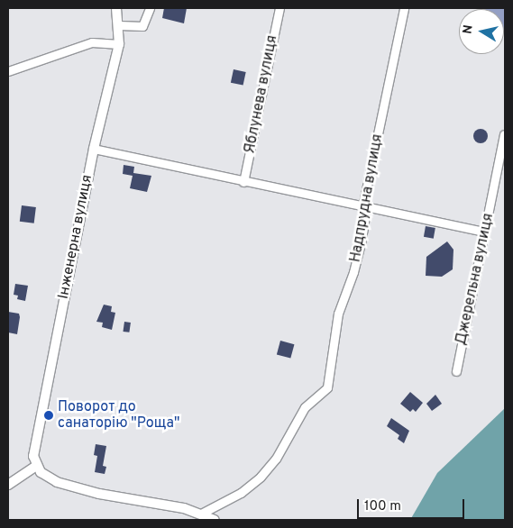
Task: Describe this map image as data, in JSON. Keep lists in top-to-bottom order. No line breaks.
{"streets":{"street":["Яблунева вулиця","Надпрудна вулиця","Інженерна вулиця","Джерельна вулиця"]},"places":["Поворот до санаторію \"Роща\""],"scale_bar":"100 m","north":"left"}
